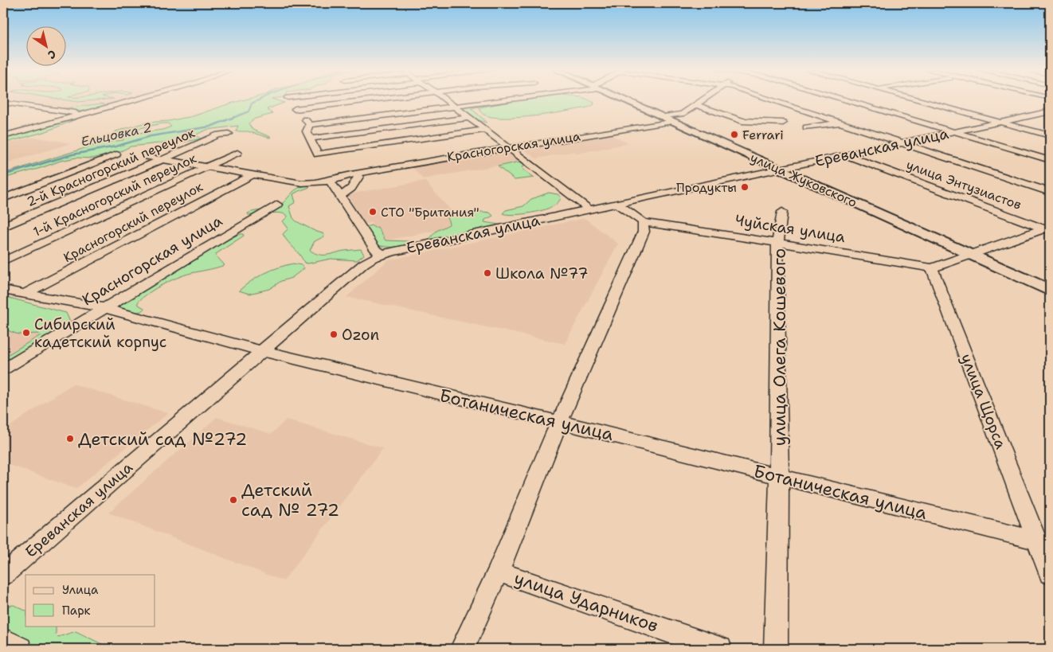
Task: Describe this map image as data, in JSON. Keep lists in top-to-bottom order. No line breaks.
{"streets":{"main road":["улица Жуковского"],"street":["Красногорская улица","Ереванская улица","2-й Красногорский переулок","улица Энтузиастов","1-й Красногорский переулок","Красногорский переулок","Чуйская улица","улица Олега Кошевого","улица Щорса","Ботаническая улица","улица Ударников"]},"crossings":[["Красногорская улица","2-й Красногорский переулок"],["Красногорская улица","улица Жуковского"],["Красногорская улица","1-й Красногорский переулок"],["Красногорская улица","Красногорский переулок"],["Красногорская улица","Ботаническая улица"],["Ереванская улица","улица Жуковского"],["Ереванская улица","улица Энтузиастов"],["Ереванская улица","Ботаническая улица"],["Красногорский переулок","Ботаническая улица"],["Чуйская улица","улица Олега Кошевого"],["Чуйская улица","улица Щорса"],["улица Олега Кошевого","Ботаническая улица"],["улица Щорса","Ботаническая улица"]],"water":["Ельцовка 2"],"places":["Ferrari","Продукты","СТО \"Британия\"","Школа №77","Сибирский кадетский корпус","Ozon","Детский сад №272","Детский сад № 272"],"legend":["Улица","Парк"],"north":"bottom right"}
